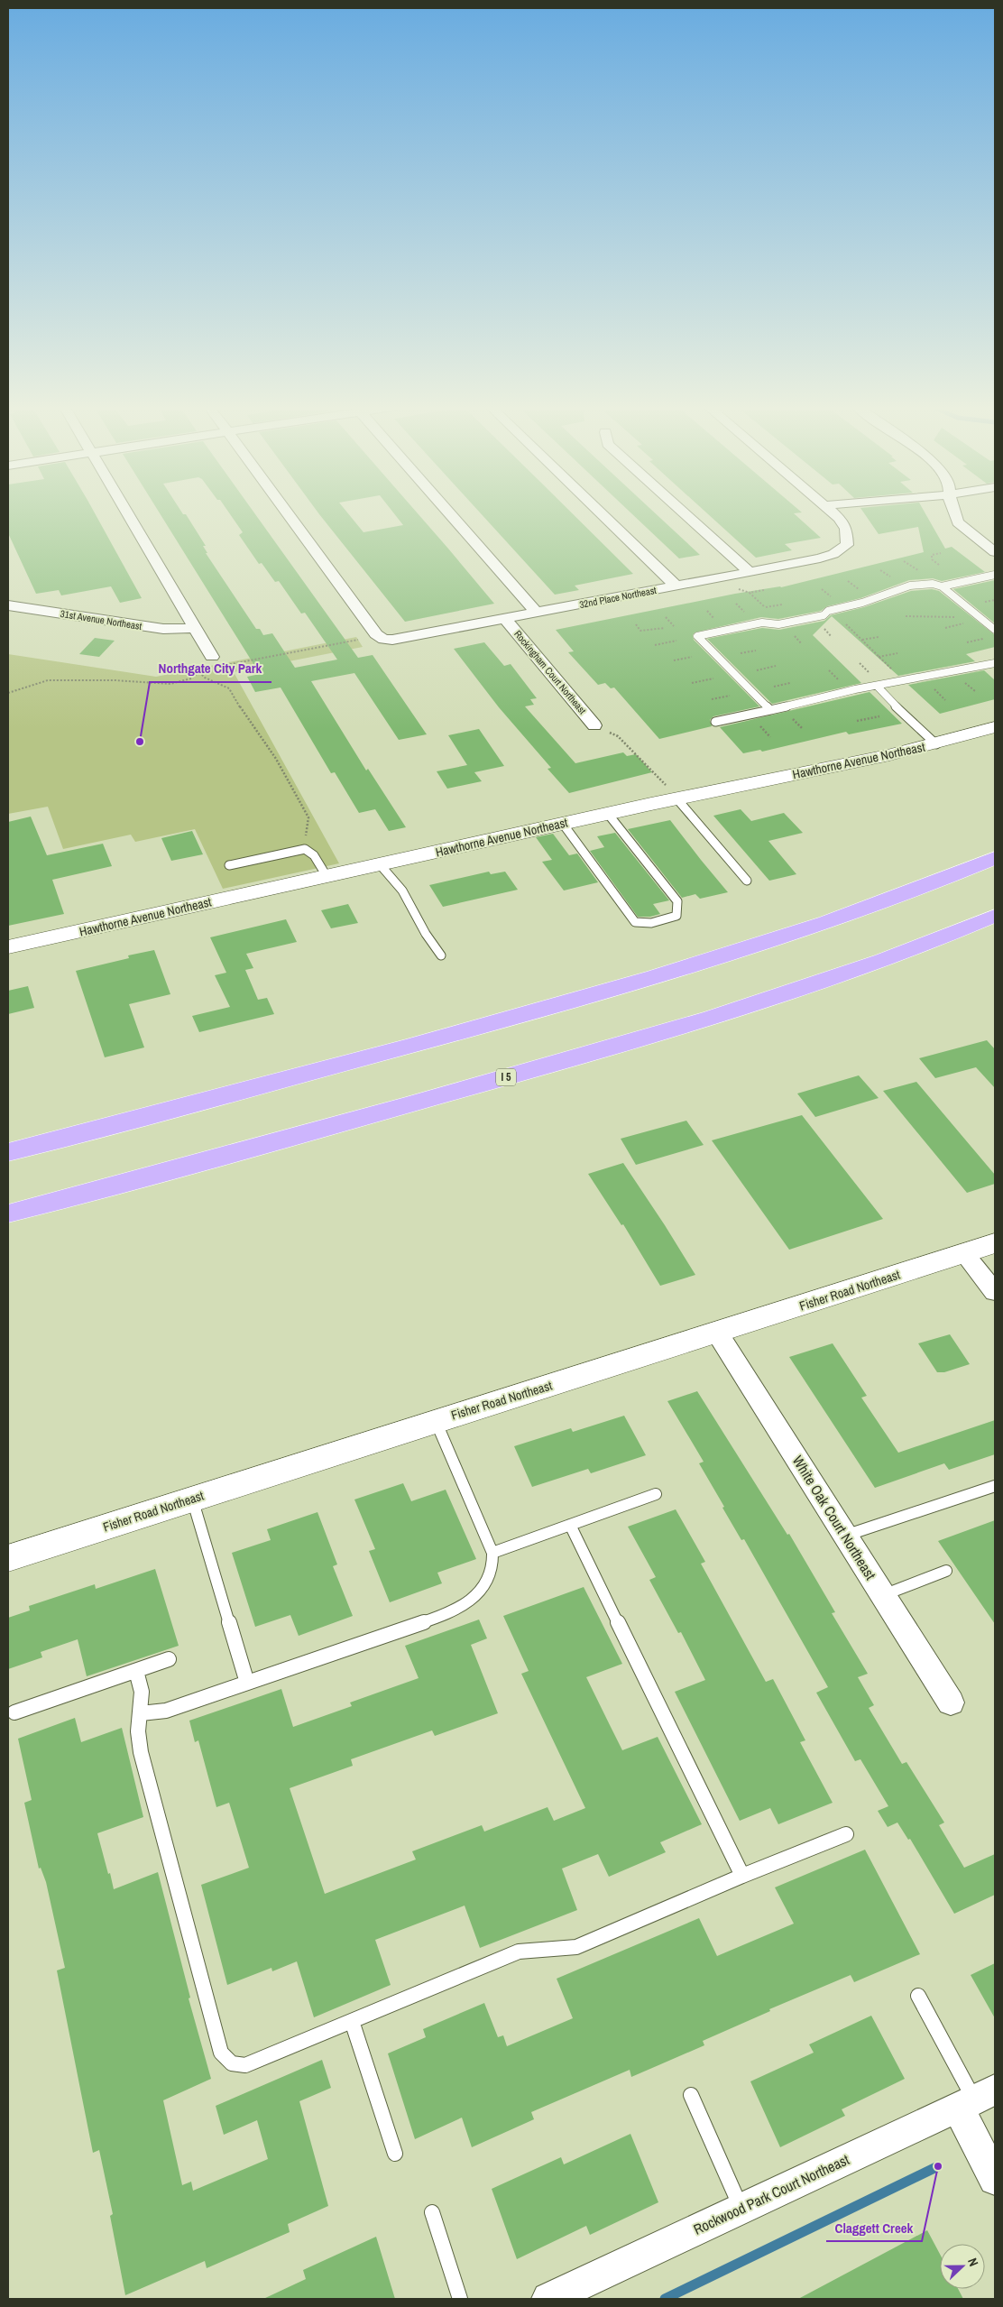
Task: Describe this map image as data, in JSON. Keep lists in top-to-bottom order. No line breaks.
{"streets":{"highway":["I 5"],"main road":["Hawthorne Avenue Northeast","Fisher Road Northeast"],"street":["32nd Place Northeast","31st Avenue Northeast","Rockingham Court Northeast","White Oak Court Northeast","Rockwood Park Court Northeast"]},"crossings":[["32nd Place Northeast","Rockingham Court Northeast"],["Fisher Road Northeast","White Oak Court Northeast"]],"places":["Northgate City Park","Claggett Creek"],"north":"right"}
